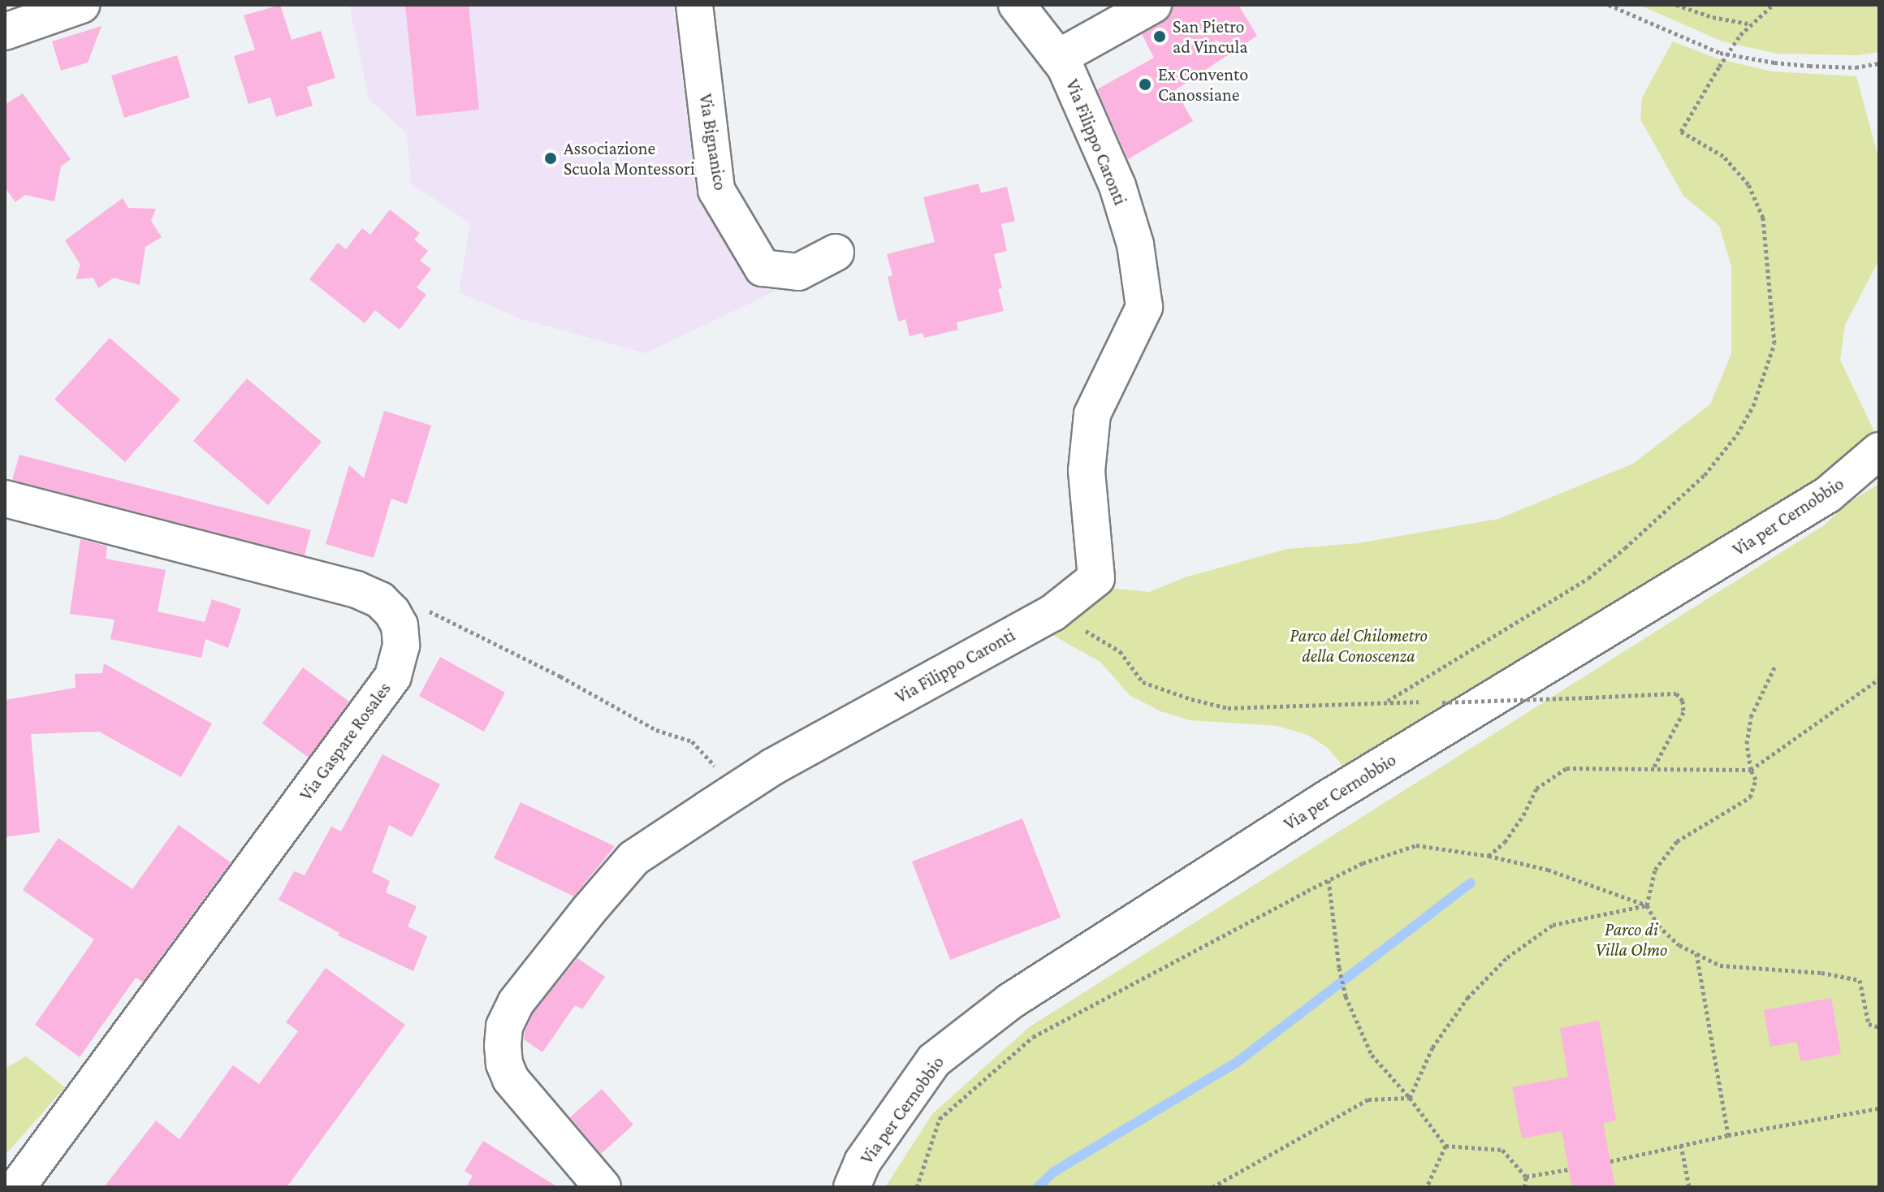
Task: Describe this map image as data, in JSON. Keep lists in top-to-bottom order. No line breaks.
{"streets":{"street":["Via Bignanico","Via Filippo Caronti","Via per Cernobbio","Via Gaspare Rosales"]},"parks":["Parco del Chilometro della Conoscenza","Parco di Villa Olmo"],"places":["San Pietro ad Vincula","Ex Convento Canossiane","Associazione Scuola Montessori"]}
